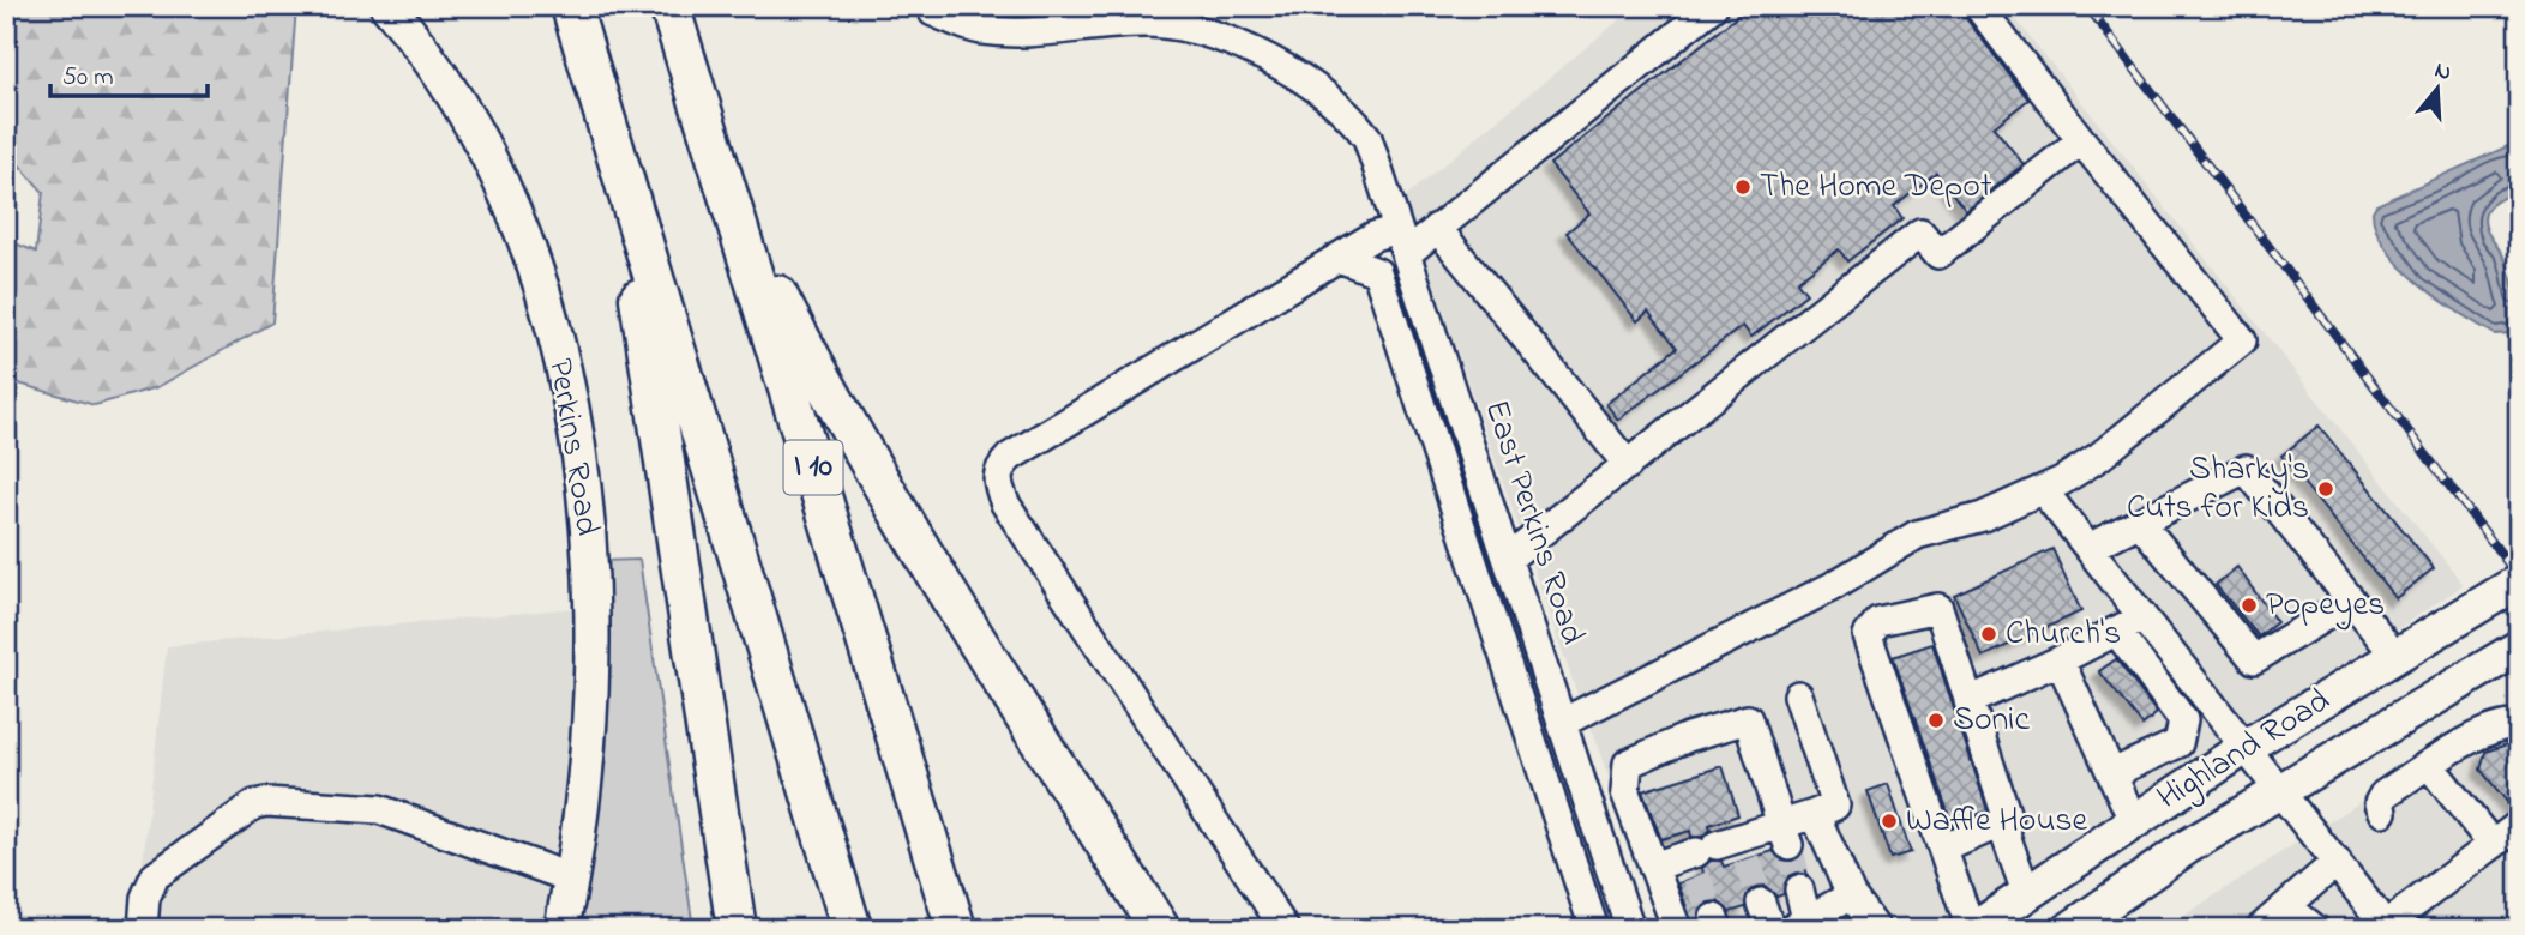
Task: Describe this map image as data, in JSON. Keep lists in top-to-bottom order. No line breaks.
{"streets":{"highway":["I 10"],"main road":["Perkins Road","Highland Road"],"street":["East Perkins Road"]},"places":["The Home Depot","Sharky's Cuts for Kids","Popeyes","Church's","Sonic","Waffle House"],"scale_bar":"50 m","north":"top"}
